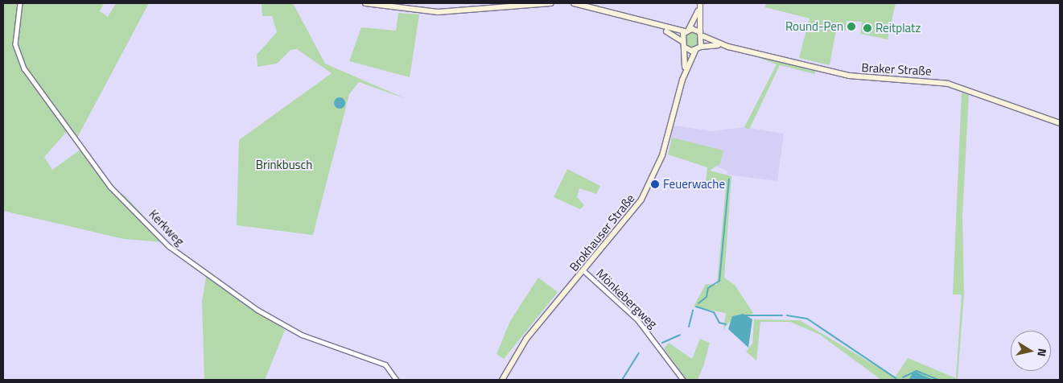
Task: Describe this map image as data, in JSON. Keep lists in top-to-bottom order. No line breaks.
{"streets":{"street":["Braker Straße","Kerkweg","Brokhauser Straße","Mönkebergweg"]},"crossings":[["Braker Straße","Brokhauser Straße"],["Brokhauser Straße","Mönkebergweg"]],"parks":["Brinkbusch"],"places":["Round-Pen","Reitplatz","Feuerwache"],"north":"right"}
